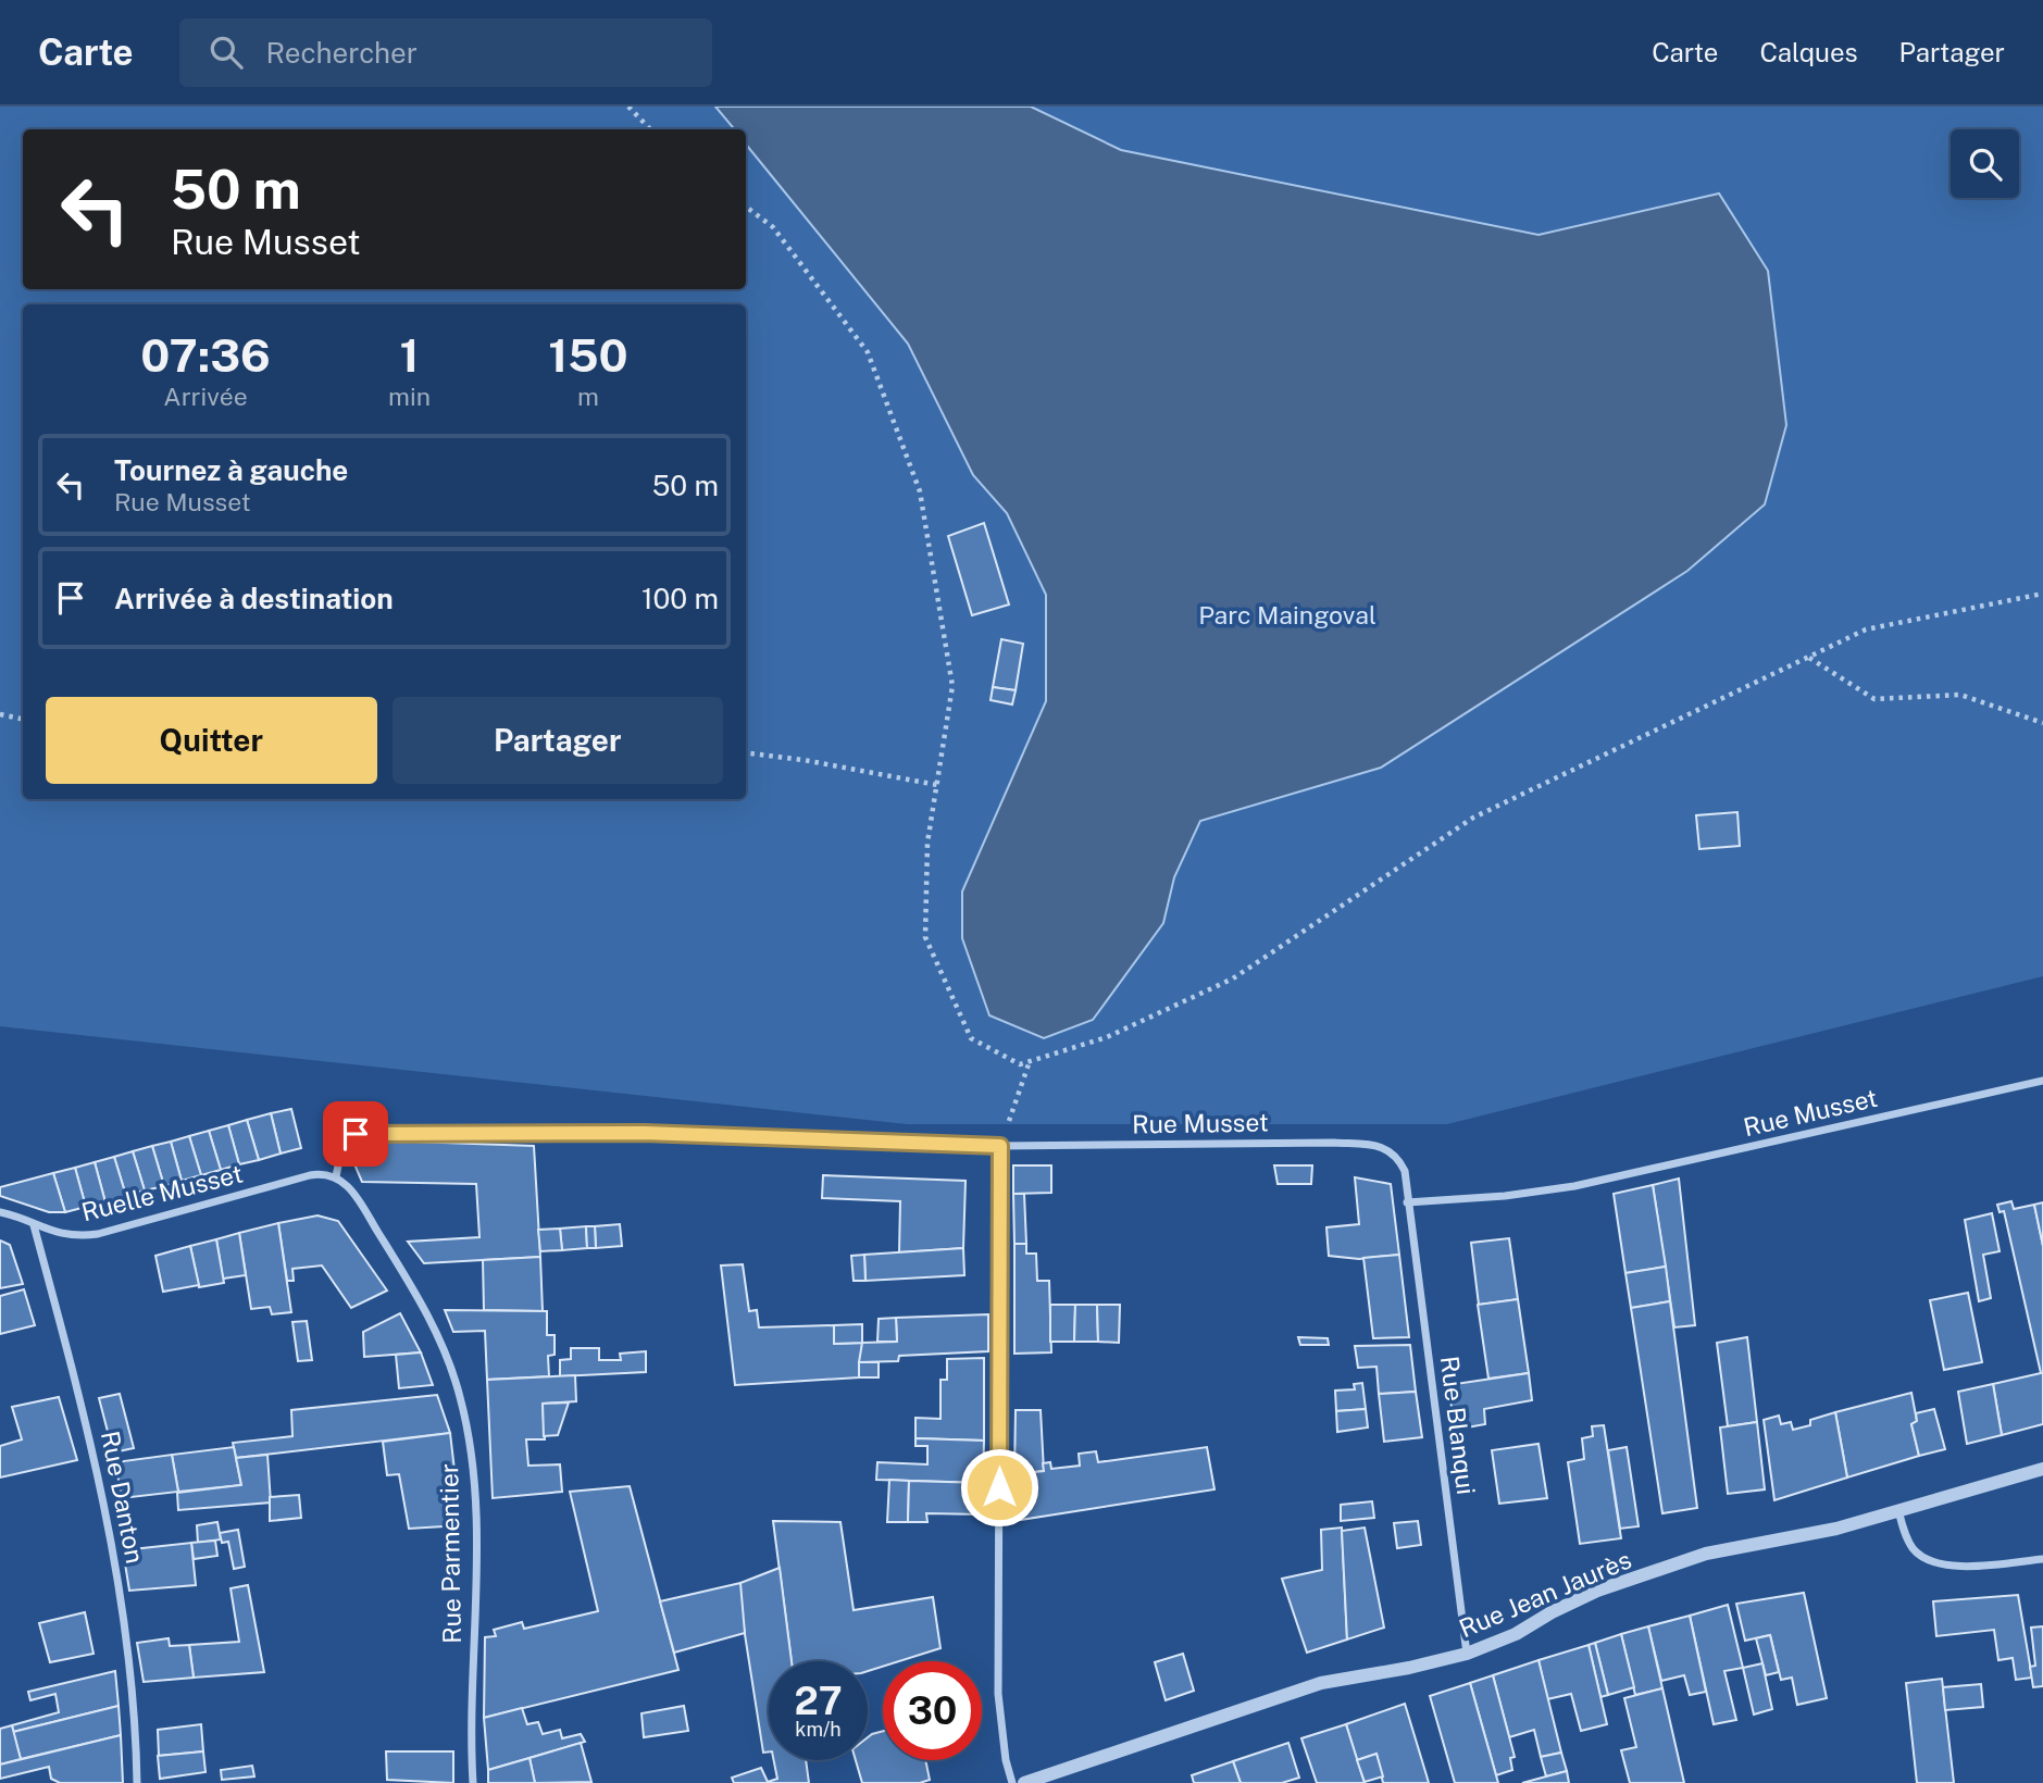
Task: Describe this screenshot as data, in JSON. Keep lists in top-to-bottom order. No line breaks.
{"streets":{"street":["Rue Musset","Ruelle Musset","Rue Blanqui","Rue Danton","Rue Parmentier","Rue Jean Jaurès"]},"crossings":[["Rue Musset","Ruelle Musset"],["Rue Musset","Rue Blanqui"],["Rue Musset","Rue Parmentier"],["Ruelle Musset","Rue Danton"],["Ruelle Musset","Rue Parmentier"],["Rue Blanqui","Rue Jean Jaurès"]],"parks":["Parc Maingoval"],"page":{"header":"Carte","search":"Rechercher","nav":["Carte","Calques","Partager"],"turn":["50 m","Rue Musset"],"eta":["07:36","Arrivée","1","min","150","m"],"list":[{"name":"Tournez à gauche","note":"Rue Musset","value":"50 m"},{"name":"Arrivée à destination","value":"100 m"}],"buttons":["Quitter","Partager"],"speed":"27 km/h","limit":"30"}}
